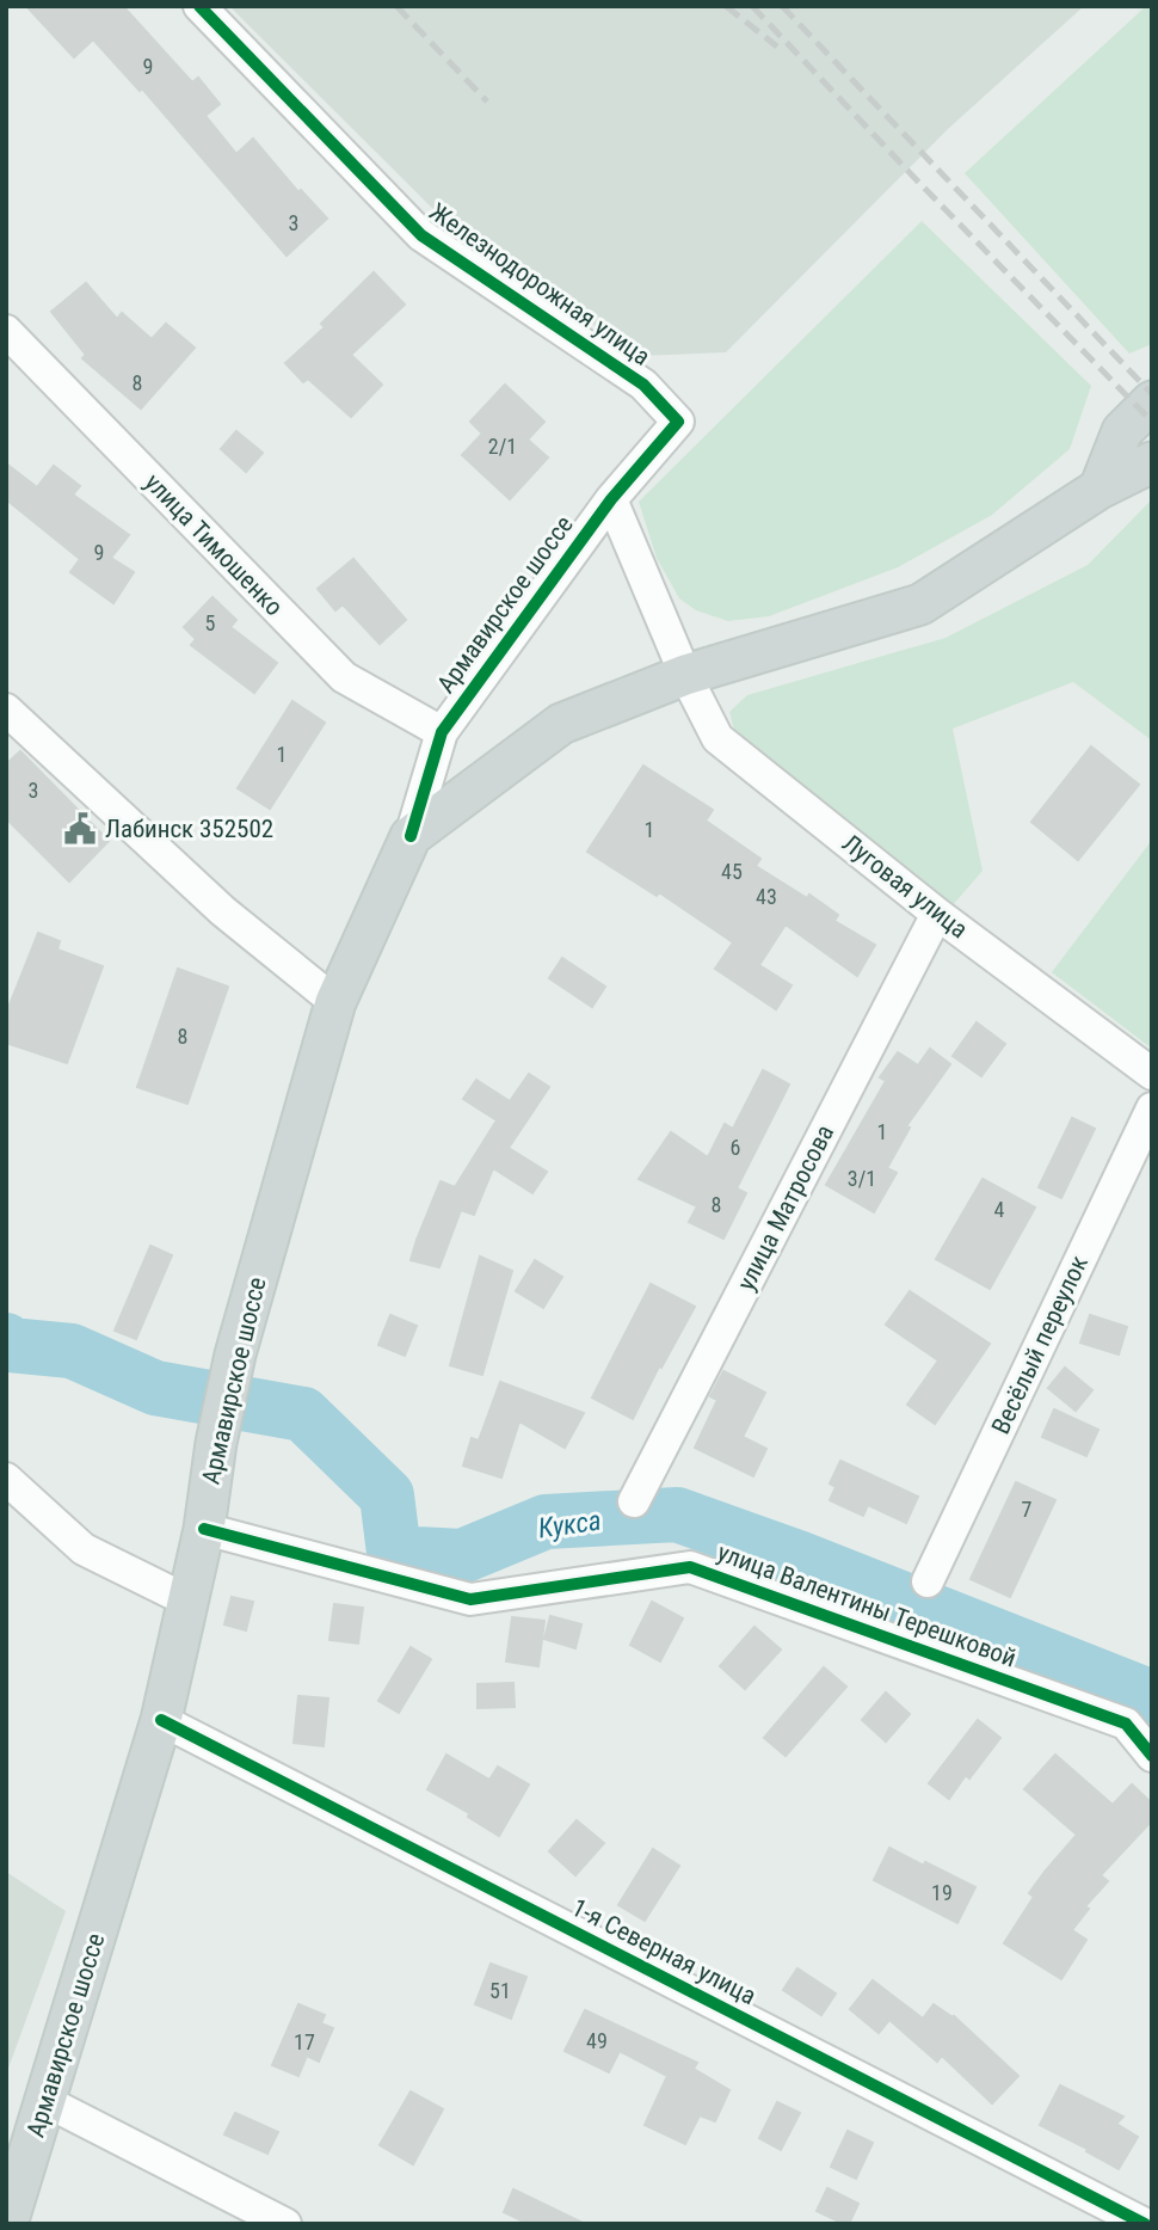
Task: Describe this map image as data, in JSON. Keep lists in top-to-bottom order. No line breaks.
{"streets":{"main road":["Армавирское шоссе"],"street":["Железнодорожная улица","улица Тимошенко","Луговая улица","улица Матросова","Весёлый переулок","улица Валентины Терешковой","1-я Северная улица"]},"crossings":[["Железнодорожная улица","Армавирское шоссе"],["улица Тимошенко","Армавирское шоссе"],["Армавирское шоссе","Луговая улица"],["Армавирское шоссе","улица Валентины Терешковой"],["Армавирское шоссе","1-я Северная улица"],["Луговая улица","улица Матросова"]],"water":["Кукса"],"places":{"public building":["Лабинск 352502"]},"house_numbers":["9","3","8","2/1","9","5","1","3","1","45","43","8","1","6","3/1","8","4","7","19","51","49","17"]}
